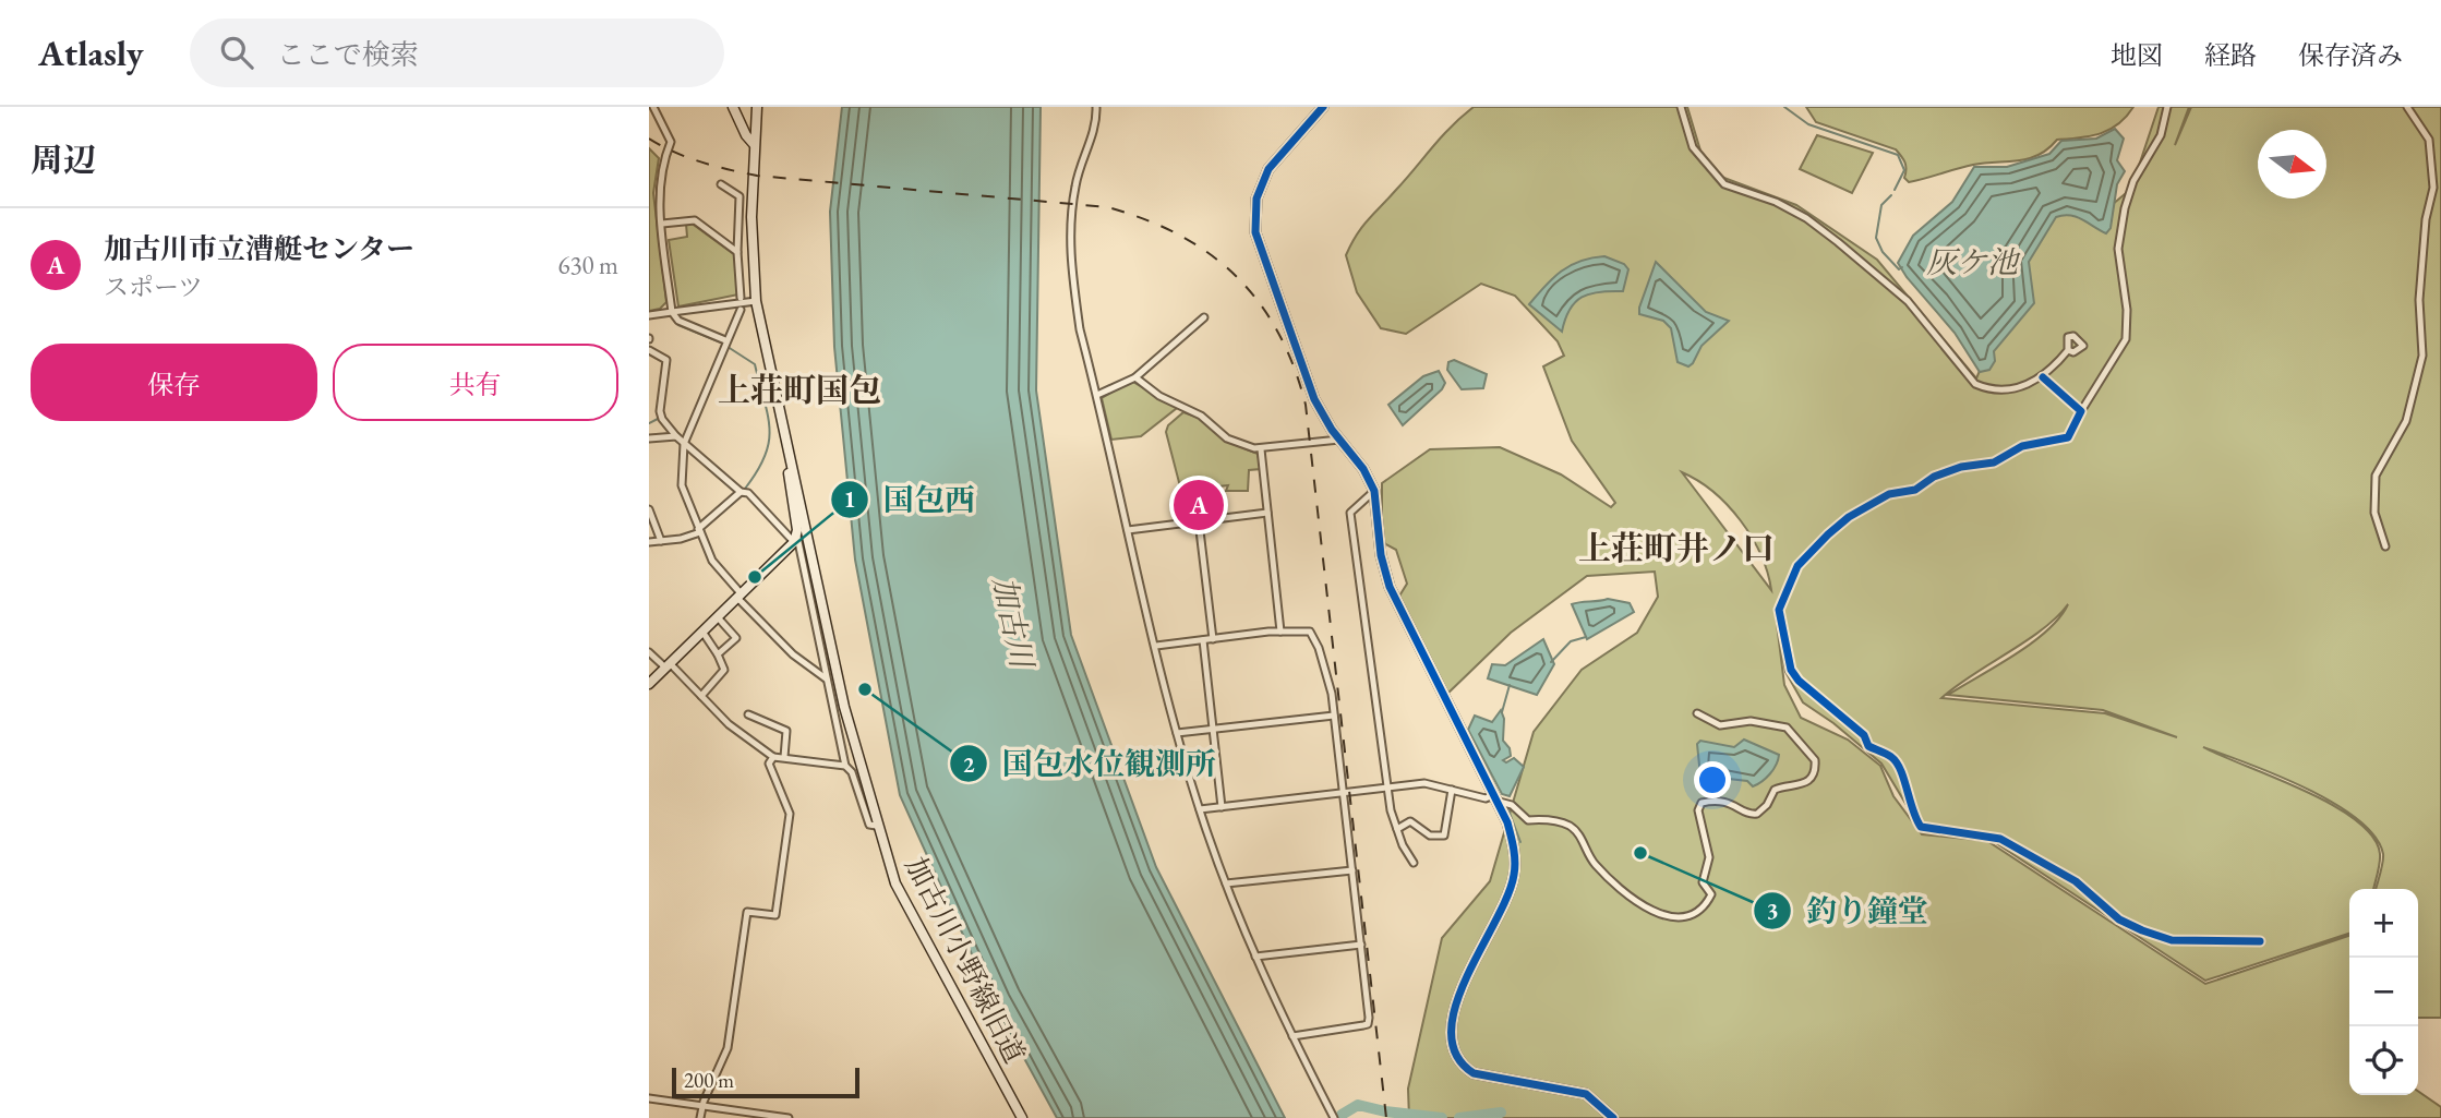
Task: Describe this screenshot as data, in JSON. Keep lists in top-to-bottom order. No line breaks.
{"streets":{"street":["加古川小野線旧道"]},"districts":["上荘町国包","上荘町井ノ口"],"water":["灰ケ池","加古川"],"places":["国包西","国包水位観測所","釣り鐘堂"],"scale_bar":"200 m","north":"right","page":{"header":"Atlasly","search":"ここで検索","nav":["地図","経路","保存済み"],"heading":"周辺","list":[{"mark":"A","name":"加古川市立漕艇センター","note":"スポーツ","value":"630 m"}],"buttons":["保存","共有"],"pins":"A","map_buttons":["+","−"],"scale":"200 m"}}
